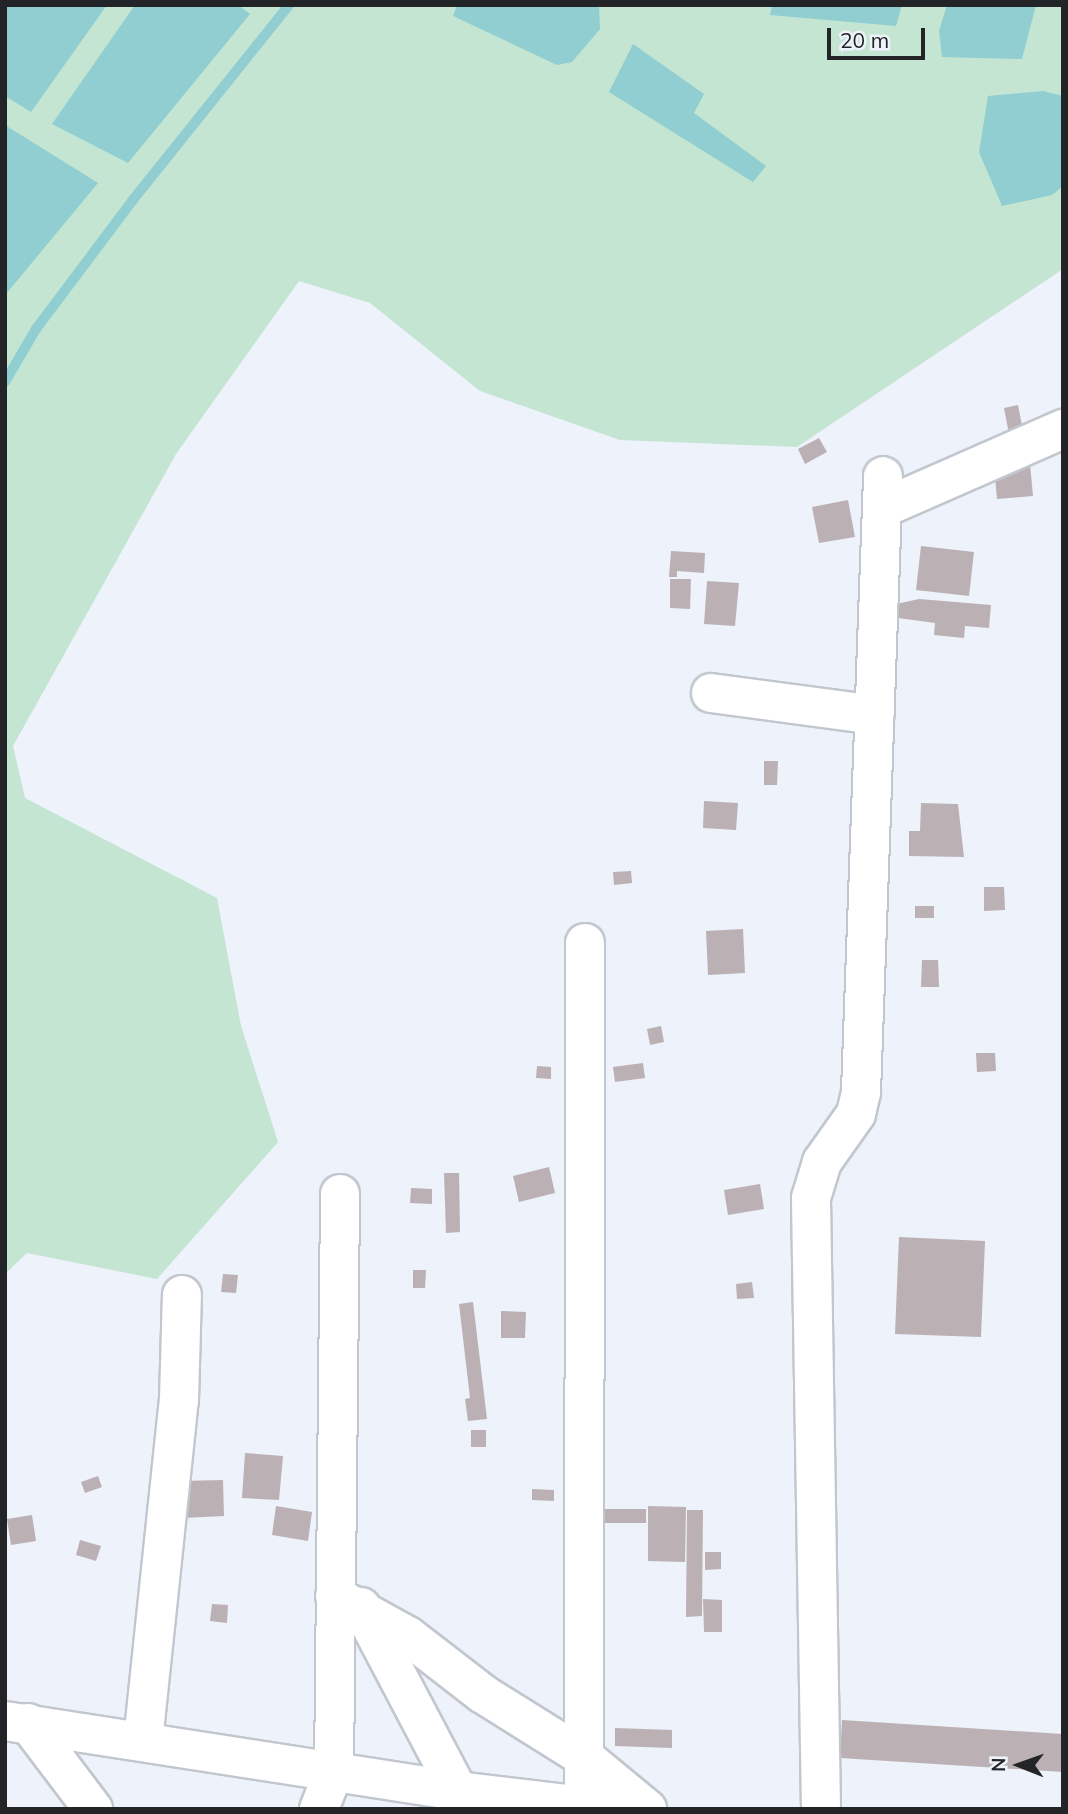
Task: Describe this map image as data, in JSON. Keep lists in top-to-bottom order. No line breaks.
{"scale_bar":"20 m","north":"left"}
